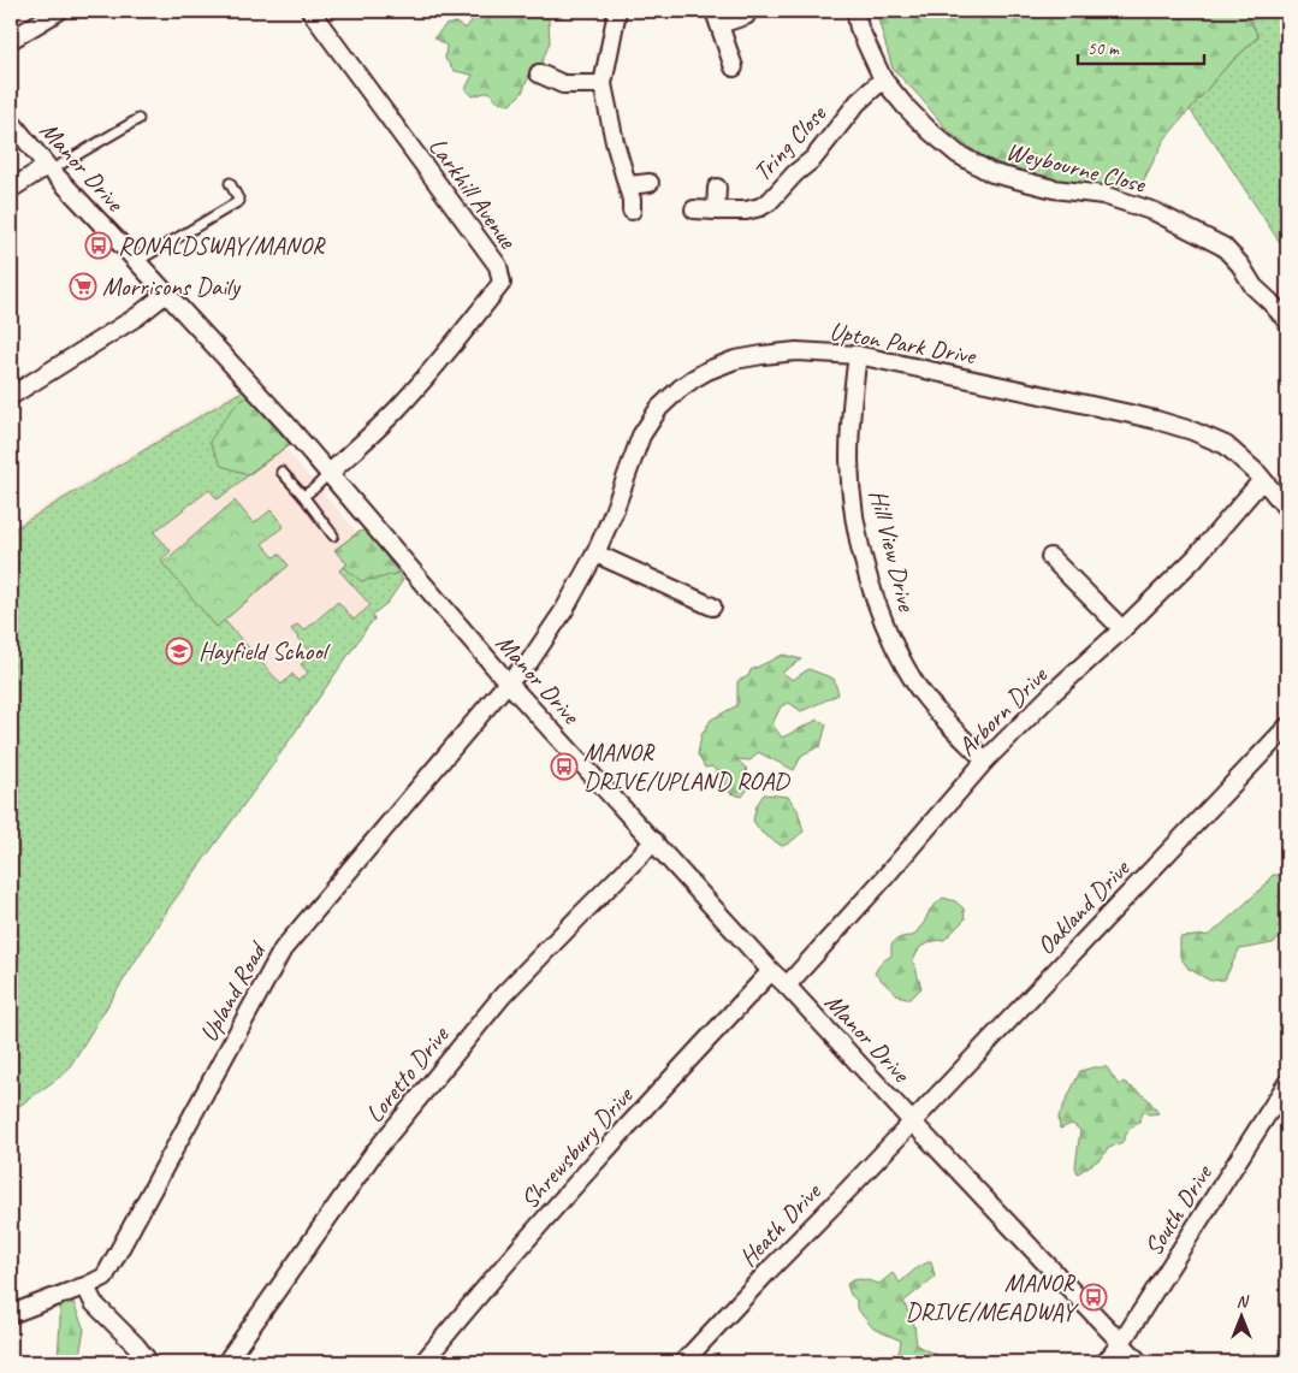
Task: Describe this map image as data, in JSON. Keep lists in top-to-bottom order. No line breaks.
{"streets":{"street":["Tring Close","Manor Drive","Weybourne Close","Larkhill Avenue","Upton Park Drive","Hill View Drive","Arborn Drive","Oakland Drive","Upland Road","Loretto Drive","Shrewsbury Drive","South Drive","Heath Drive"]},"crossings":[["Tring Close","Weybourne Close"],["Manor Drive","Larkhill Avenue"],["Manor Drive","Upton Park Drive"],["Manor Drive","Arborn Drive"],["Manor Drive","Oakland Drive"],["Manor Drive","Upland Road"],["Manor Drive","Loretto Drive"],["Manor Drive","Shrewsbury Drive"],["Manor Drive","South Drive"],["Manor Drive","Heath Drive"],["Upton Park Drive","Hill View Drive"],["Upton Park Drive","Arborn Drive"],["Upton Park Drive","Upland Road"],["Hill View Drive","Arborn Drive"],["Oakland Drive","Heath Drive"]],"places":{"bus stop":["RONALDSWAY/MANOR","MANOR DRIVE/UPLAND ROAD","MANOR DRIVE/MEADWAY"],"supermarket":["Morrisons Daily"],"school or university":["Hayfield School"]},"scale_bar":"50 m","north":"top"}
